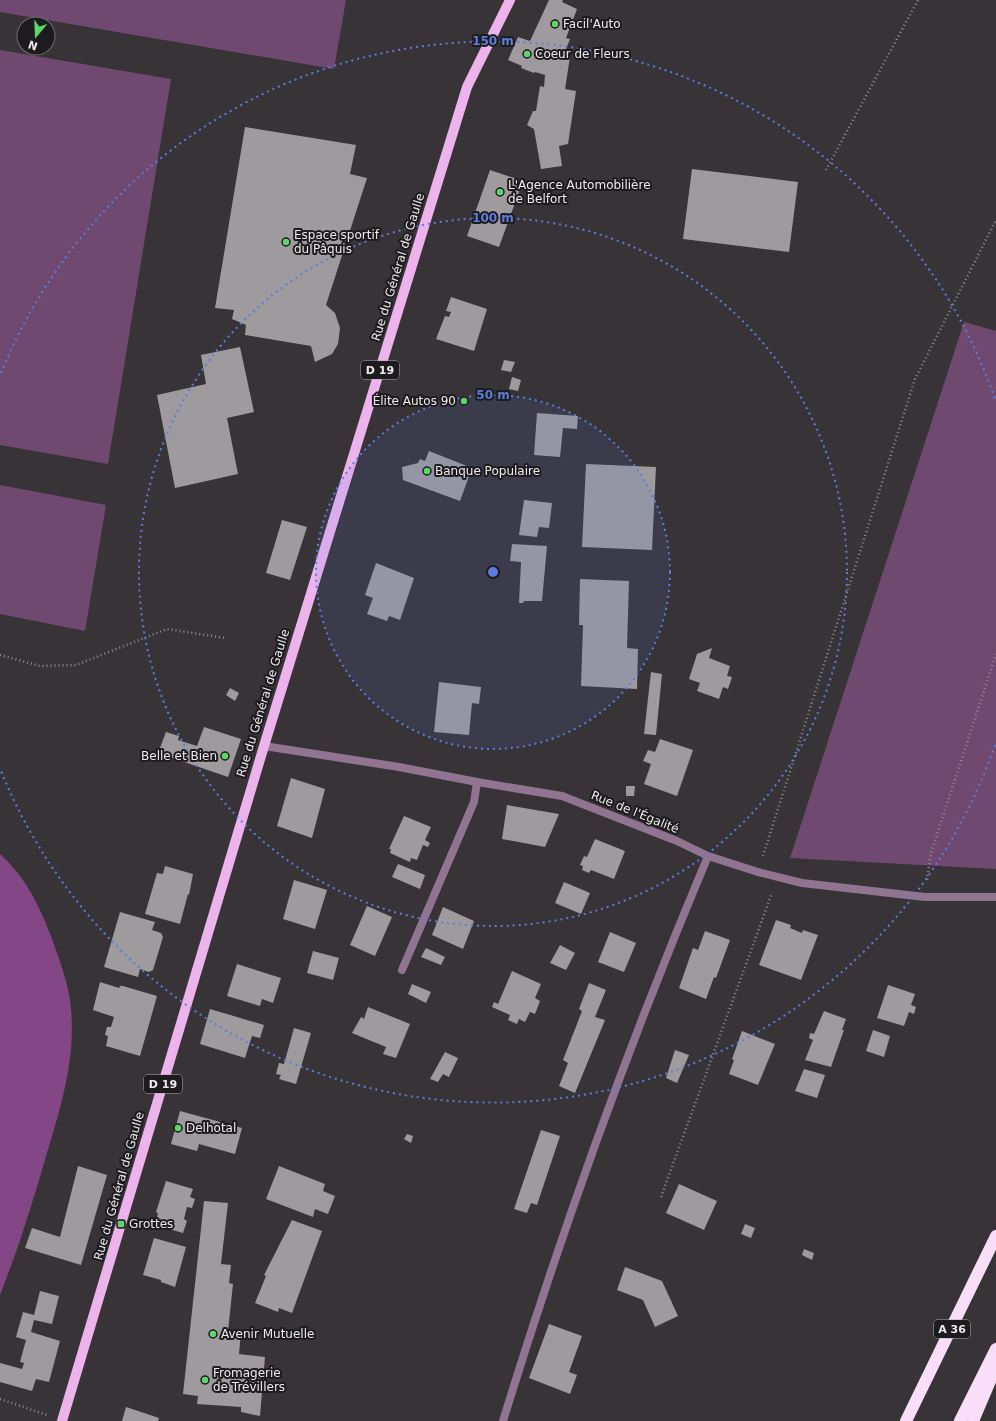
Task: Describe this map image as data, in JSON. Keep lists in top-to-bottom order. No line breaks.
{"streets":{"highway":["A 36"],"main road":["Rue du Général de Gaulle","D 19"],"street":["Rue de l'Égalité"]},"crossings":[["Rue du Général de Gaulle","Rue de l'Égalité"]],"places":{"other":["Facil'Auto","Coeur de Fleurs","L'Agence Automobilière de Belfort","Espace sportif du Pâquis","Élite Autos 90","Banque Populaire","Belle et Bien","Delhotal","Avenir Mutuelle","Fromagerie de Trévillers"],"transit":["Grottes"]},"north":"bottom","rings":["150 m","100 m","50 m"]}
